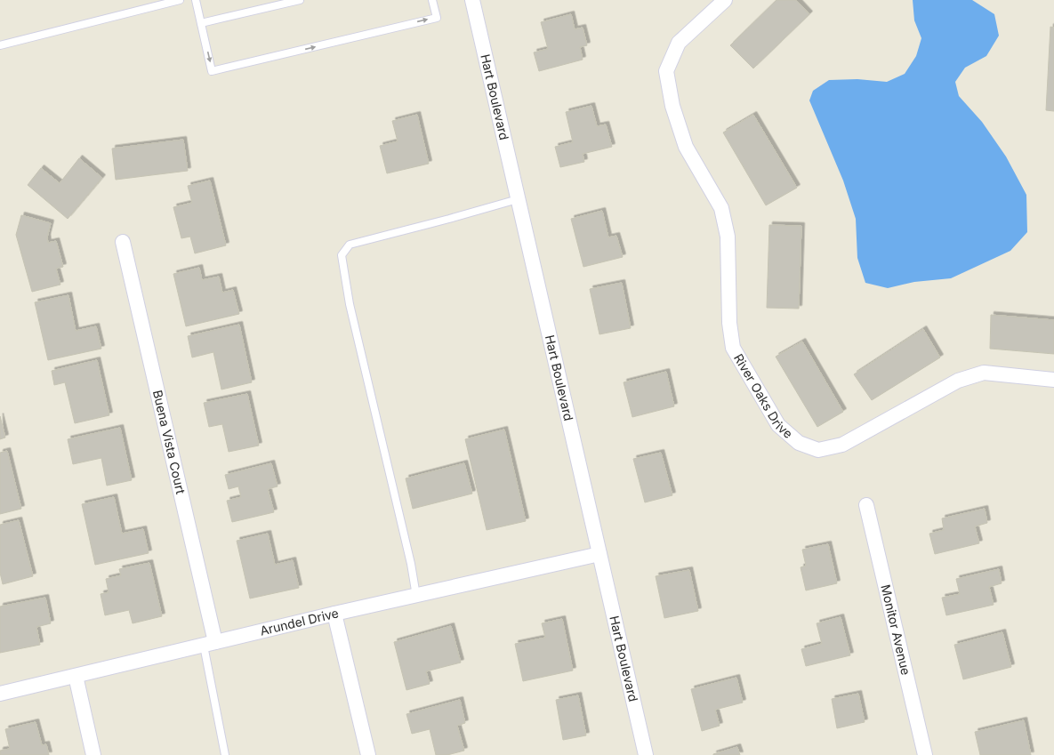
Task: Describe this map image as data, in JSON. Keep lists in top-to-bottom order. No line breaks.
{"streets":{"street":["Hart Boulevard","River Oaks Drive","Buena Vista Court","Arundel Drive","Monitor Avenue"]},"crossings":[["Hart Boulevard","Arundel Drive"],["Buena Vista Court","Arundel Drive"]]}
